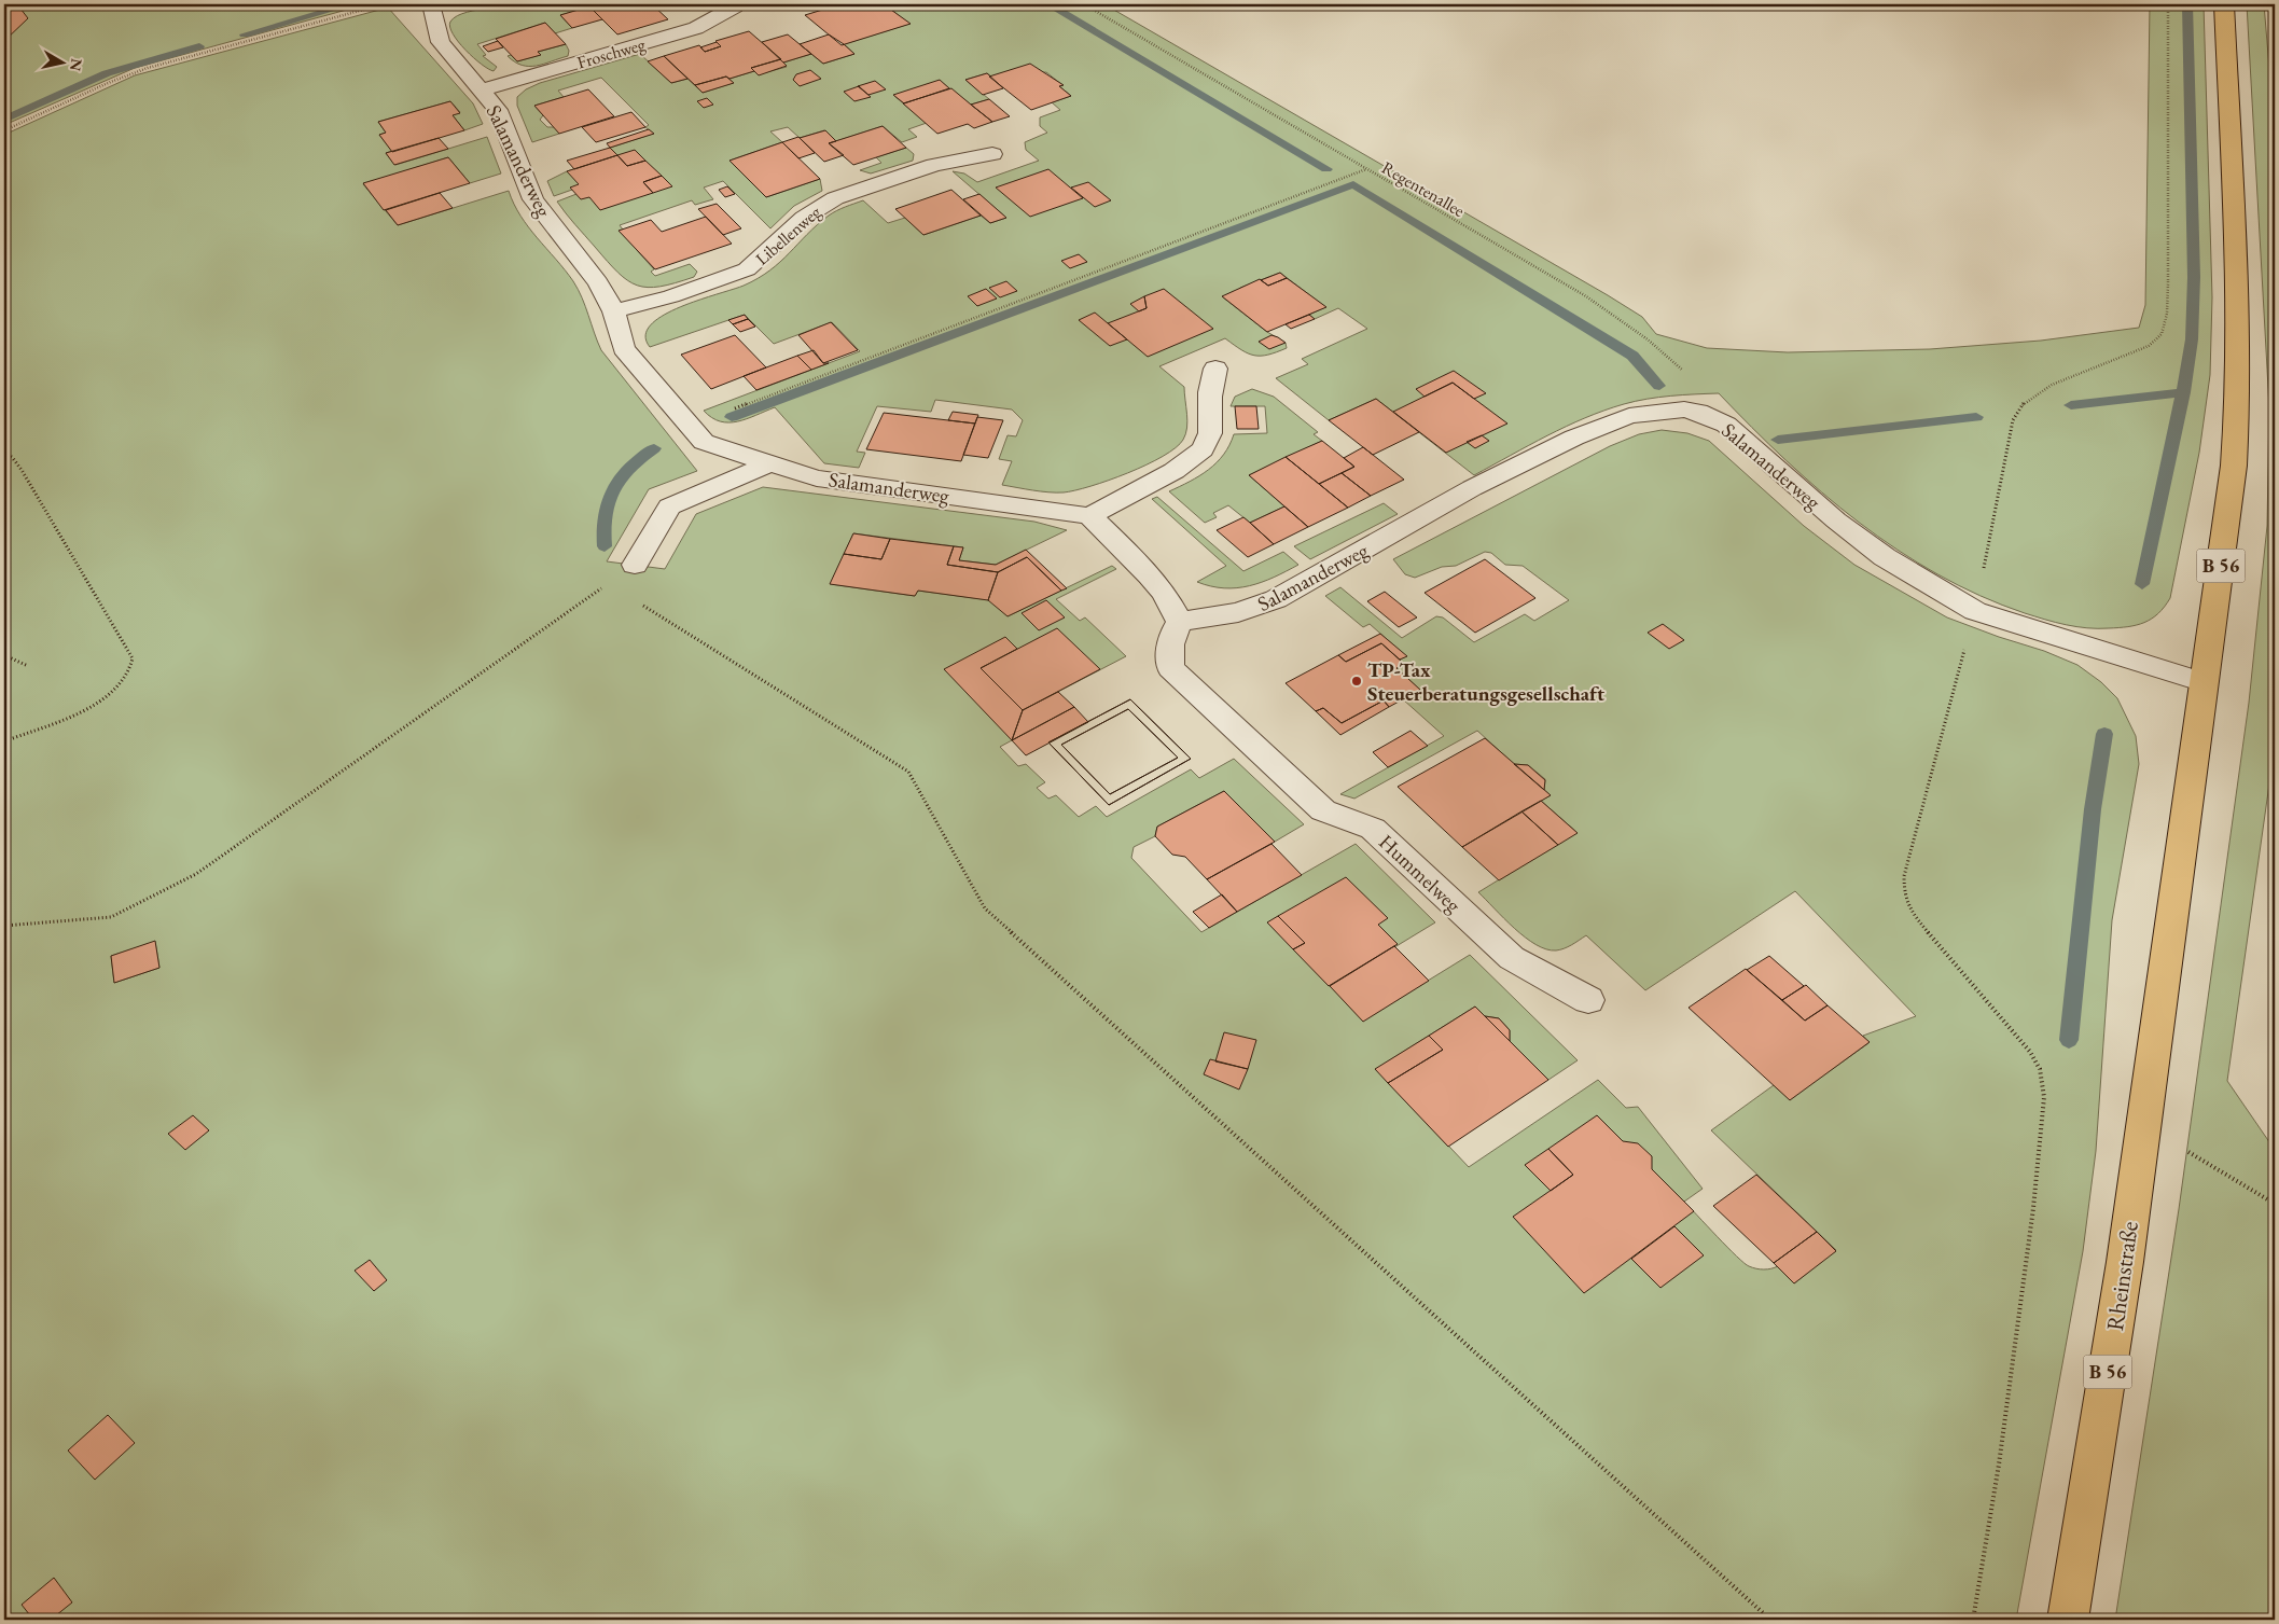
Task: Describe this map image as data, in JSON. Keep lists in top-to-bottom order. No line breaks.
{"streets":{"main road":["B 56","Rheinstraße"],"street":["Froschweg","Salamanderweg","Libellenweg","Hummelweg"],"path":["Regentenallee"]},"crossings":[["Froschweg","Salamanderweg"],["Salamanderweg","Regentenallee"],["Salamanderweg","Libellenweg"],["Salamanderweg","B 56"],["Salamanderweg","Hummelweg"],["B 56","Rheinstraße"]],"places":["TP-Tax Steuerberatungsgesellschaft"],"north":"right"}
